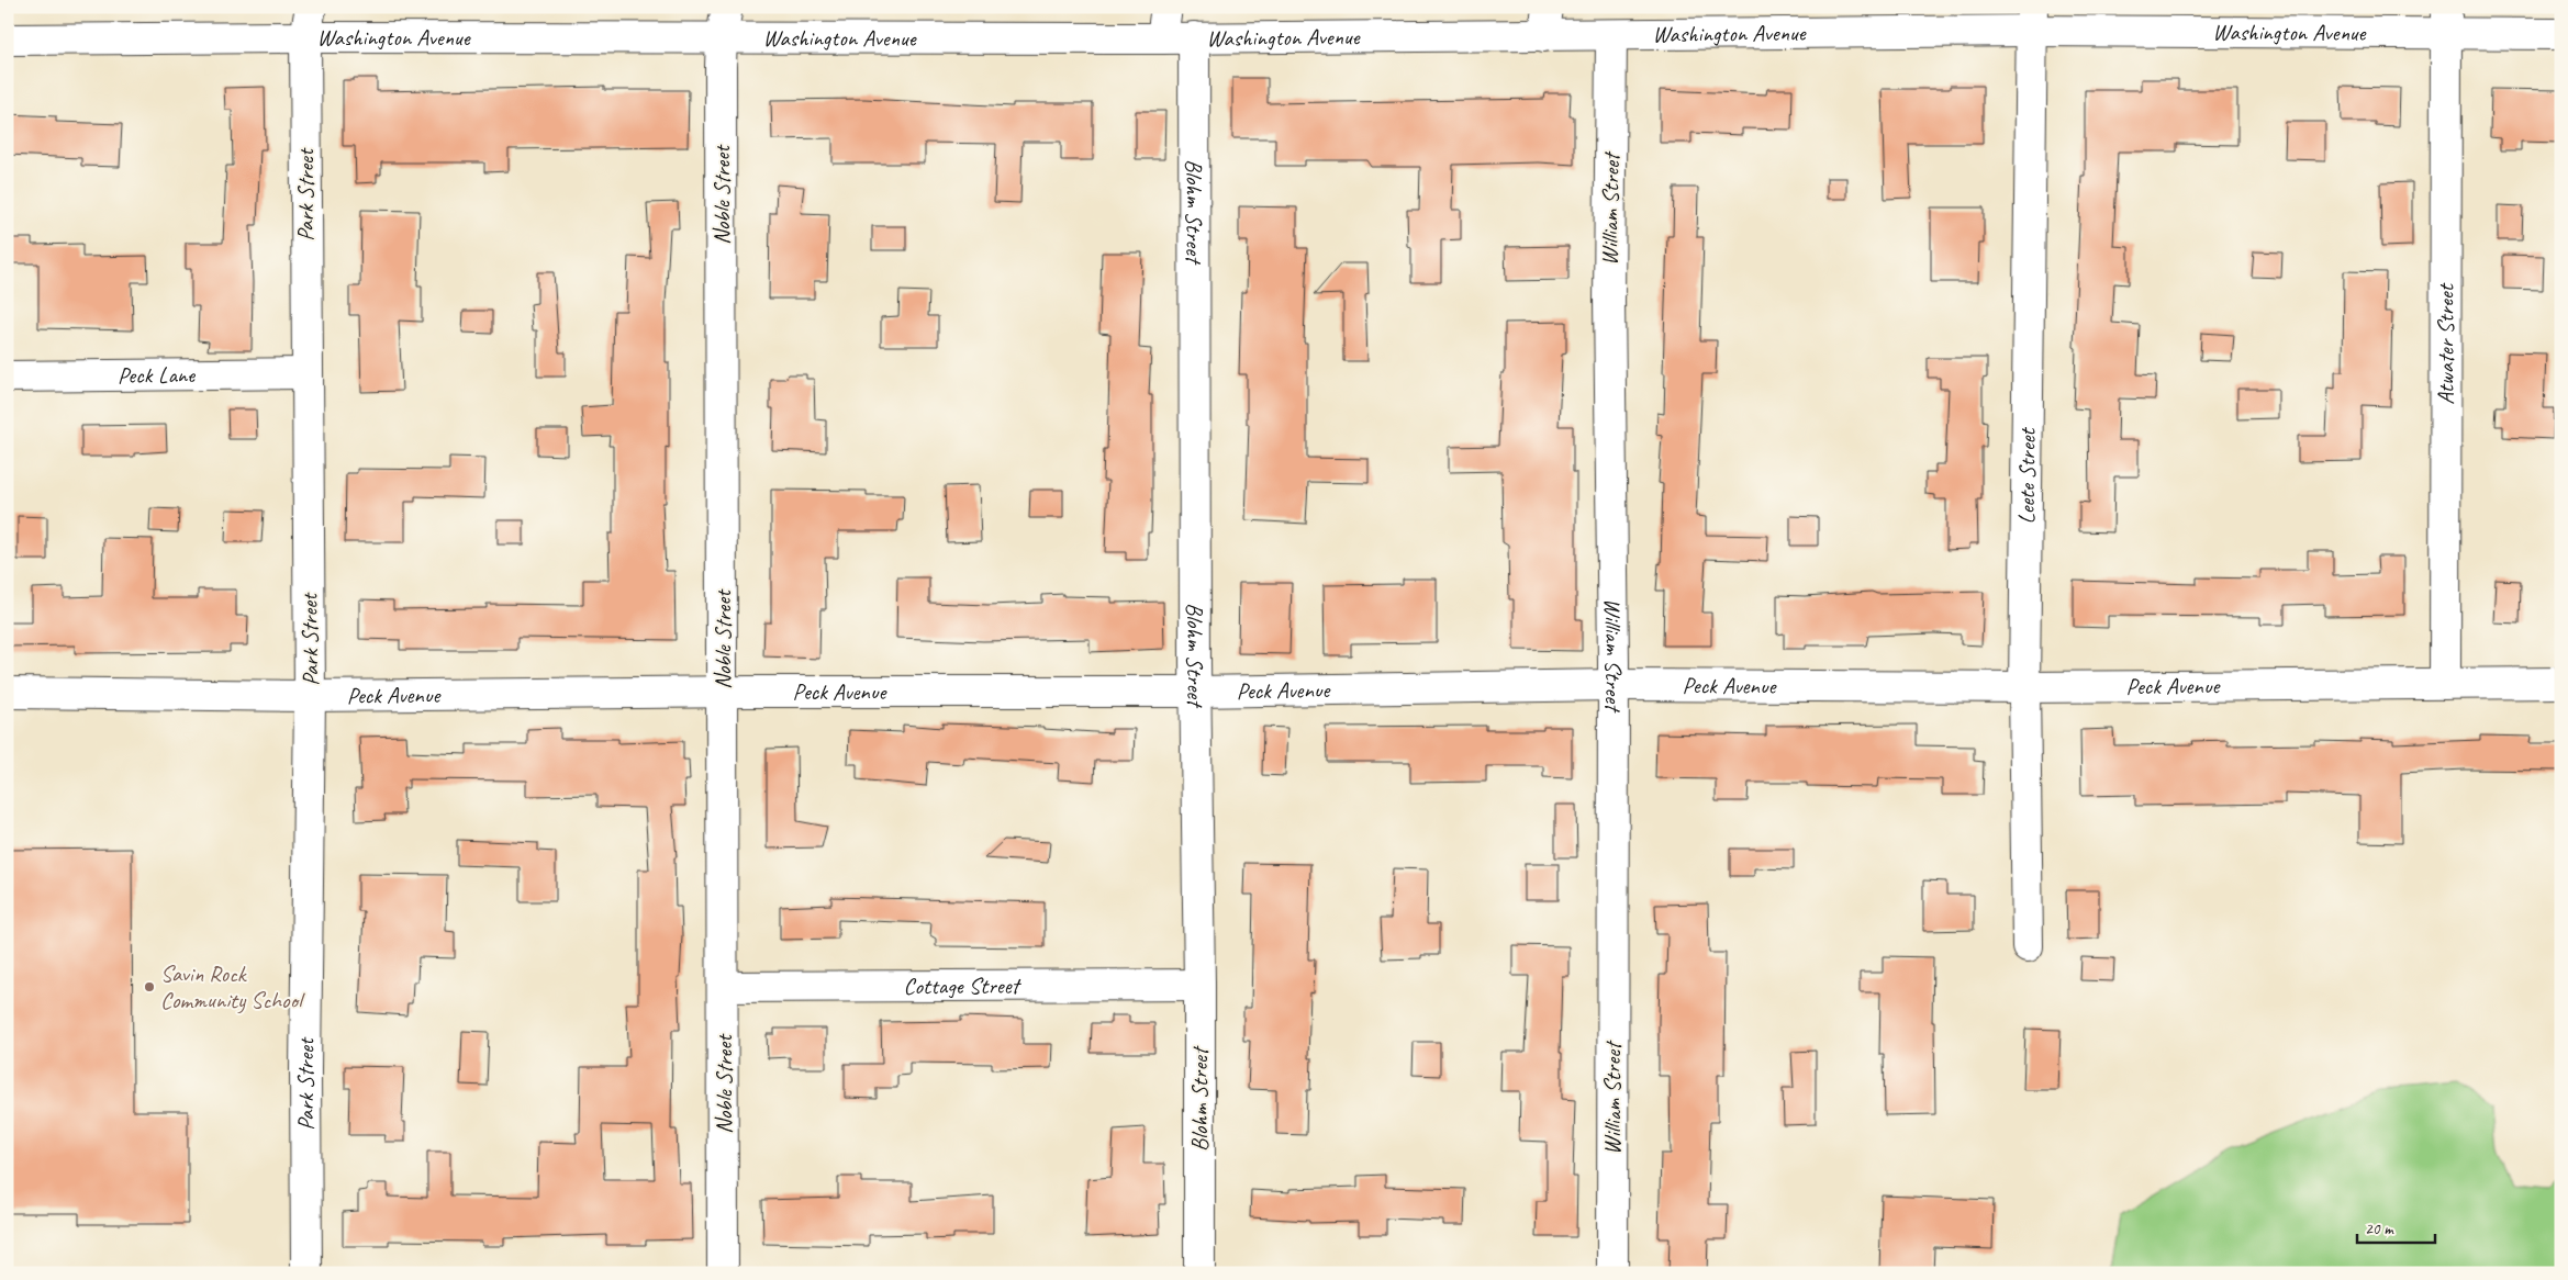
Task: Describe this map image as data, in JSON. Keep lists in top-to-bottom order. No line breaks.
{"streets":{"street":["Washington Avenue","Park Street","Noble Street","William Street","Blohm Street","Atwater Street","Peck Lane","Leete Street","Peck Avenue","Cottage Street"]},"crossings":[["Washington Avenue","Park Street"],["Washington Avenue","Noble Street"],["Washington Avenue","William Street"],["Washington Avenue","Blohm Street"],["Washington Avenue","Atwater Street"],["Washington Avenue","Leete Street"],["Park Street","Peck Lane"],["Park Street","Peck Avenue"],["Noble Street","Peck Avenue"],["Noble Street","Cottage Street"],["William Street","Peck Avenue"],["Blohm Street","Peck Avenue"],["Blohm Street","Cottage Street"],["Atwater Street","Peck Avenue"],["Leete Street","Peck Avenue"]],"places":["Savin Rock Community School"],"scale_bar":"20 m"}
